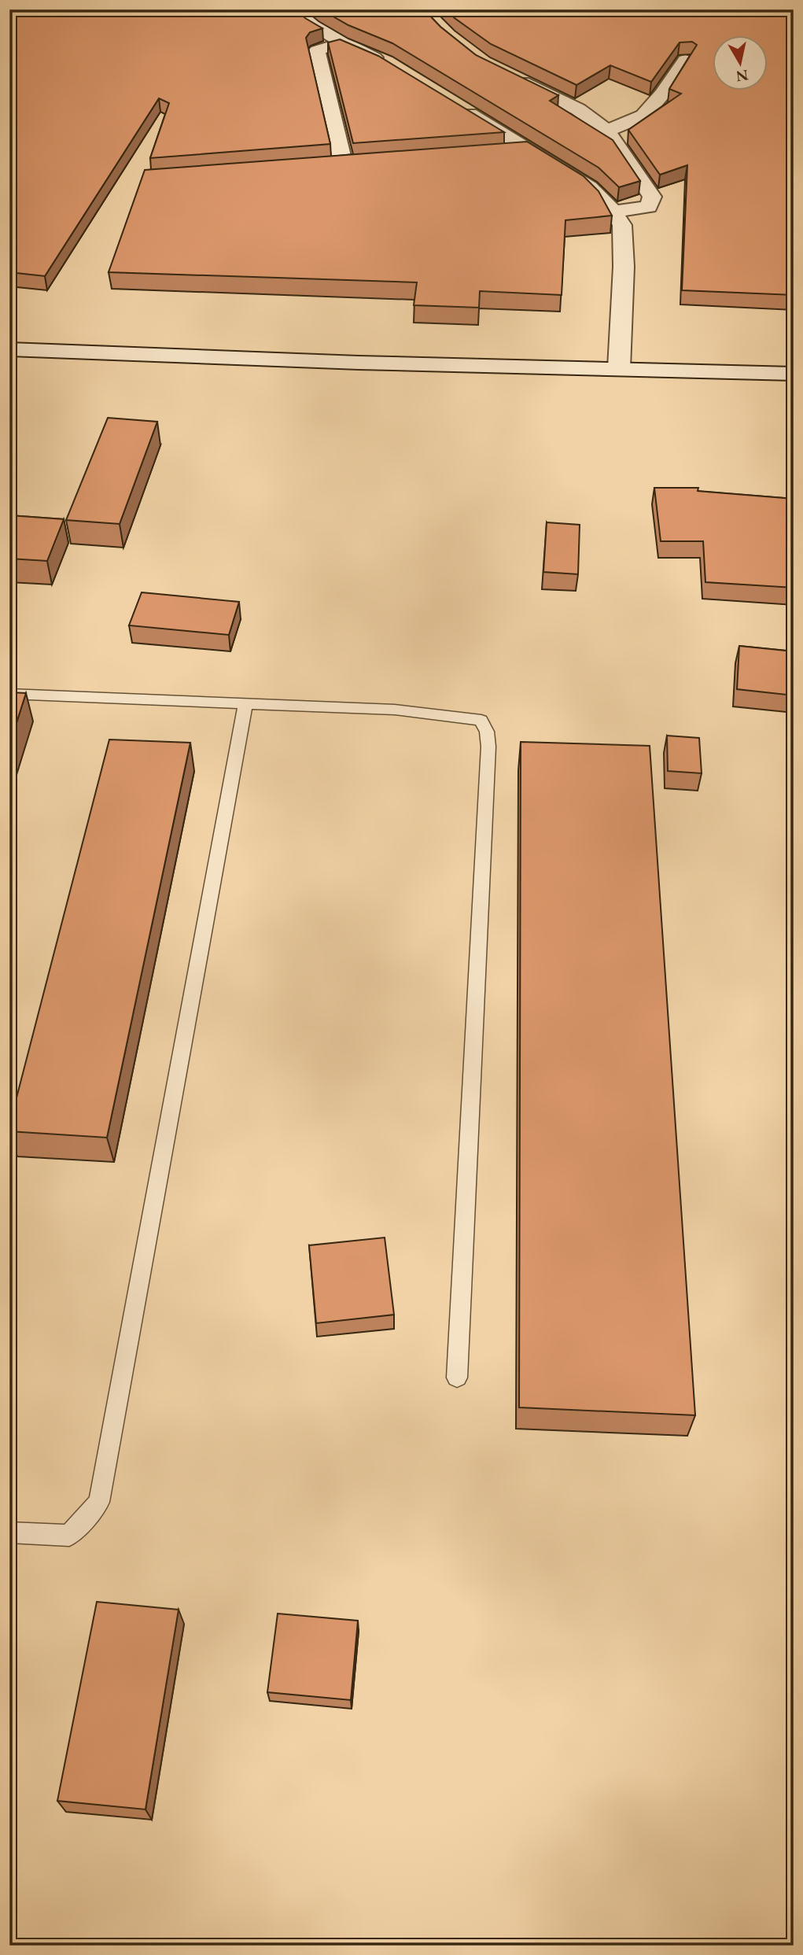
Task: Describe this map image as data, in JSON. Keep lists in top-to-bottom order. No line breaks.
{"north":"bottom"}
